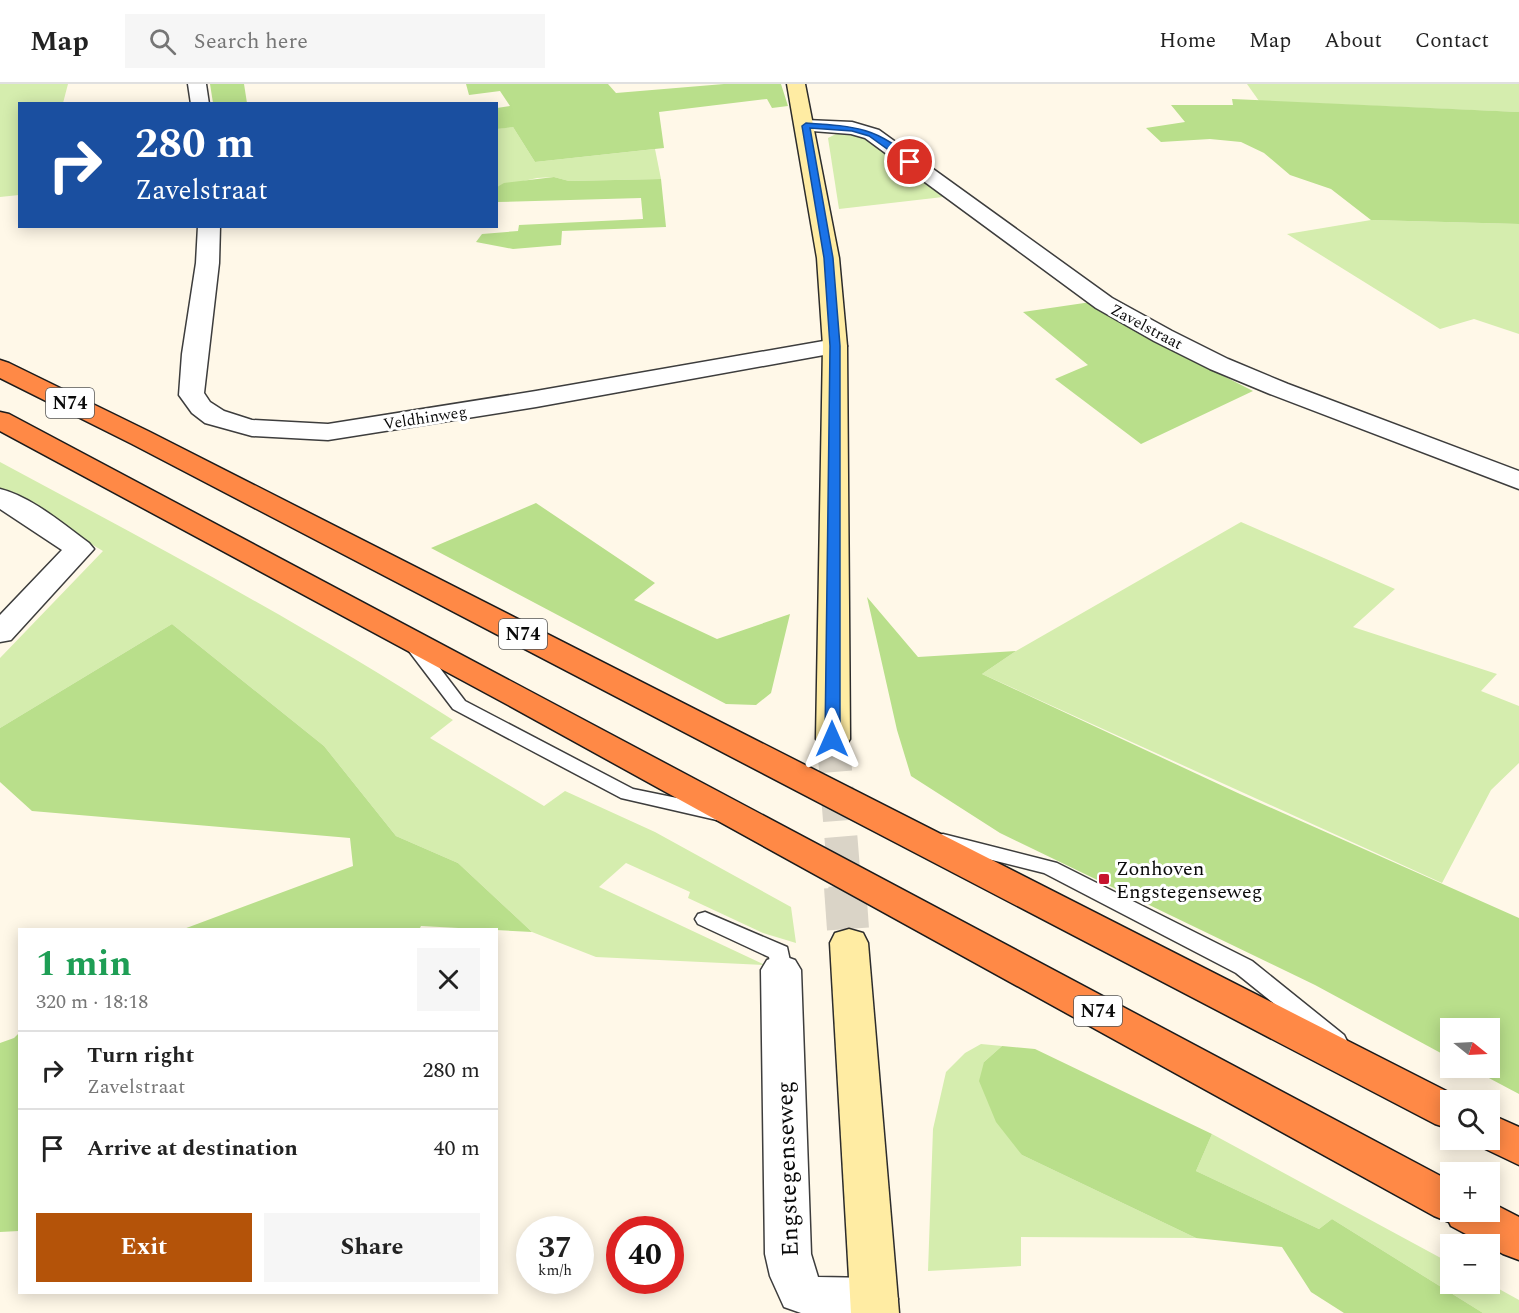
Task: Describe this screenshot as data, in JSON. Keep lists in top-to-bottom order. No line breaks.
{"streets":{"highway":["N74"],"street":["Zavelstraat","Veldhinweg","Engstegenseweg"]},"places":{"transit":["Zonhoven Engstegenseweg"]},"north":"right","page":{"header":"Map","search":"Search here","nav":["Home","Map","About","Contact"],"turn":["280 m","Zavelstraat"],"heading":["1 min","320 m · 18:18"],"map_buttons":["+","−"],"list":[{"name":"Turn right","note":"Zavelstraat","value":"280 m"},{"name":"Arrive at destination","value":"40 m"}],"buttons":["Exit","Share"],"speed":"37 km/h","limit":"40"}}
